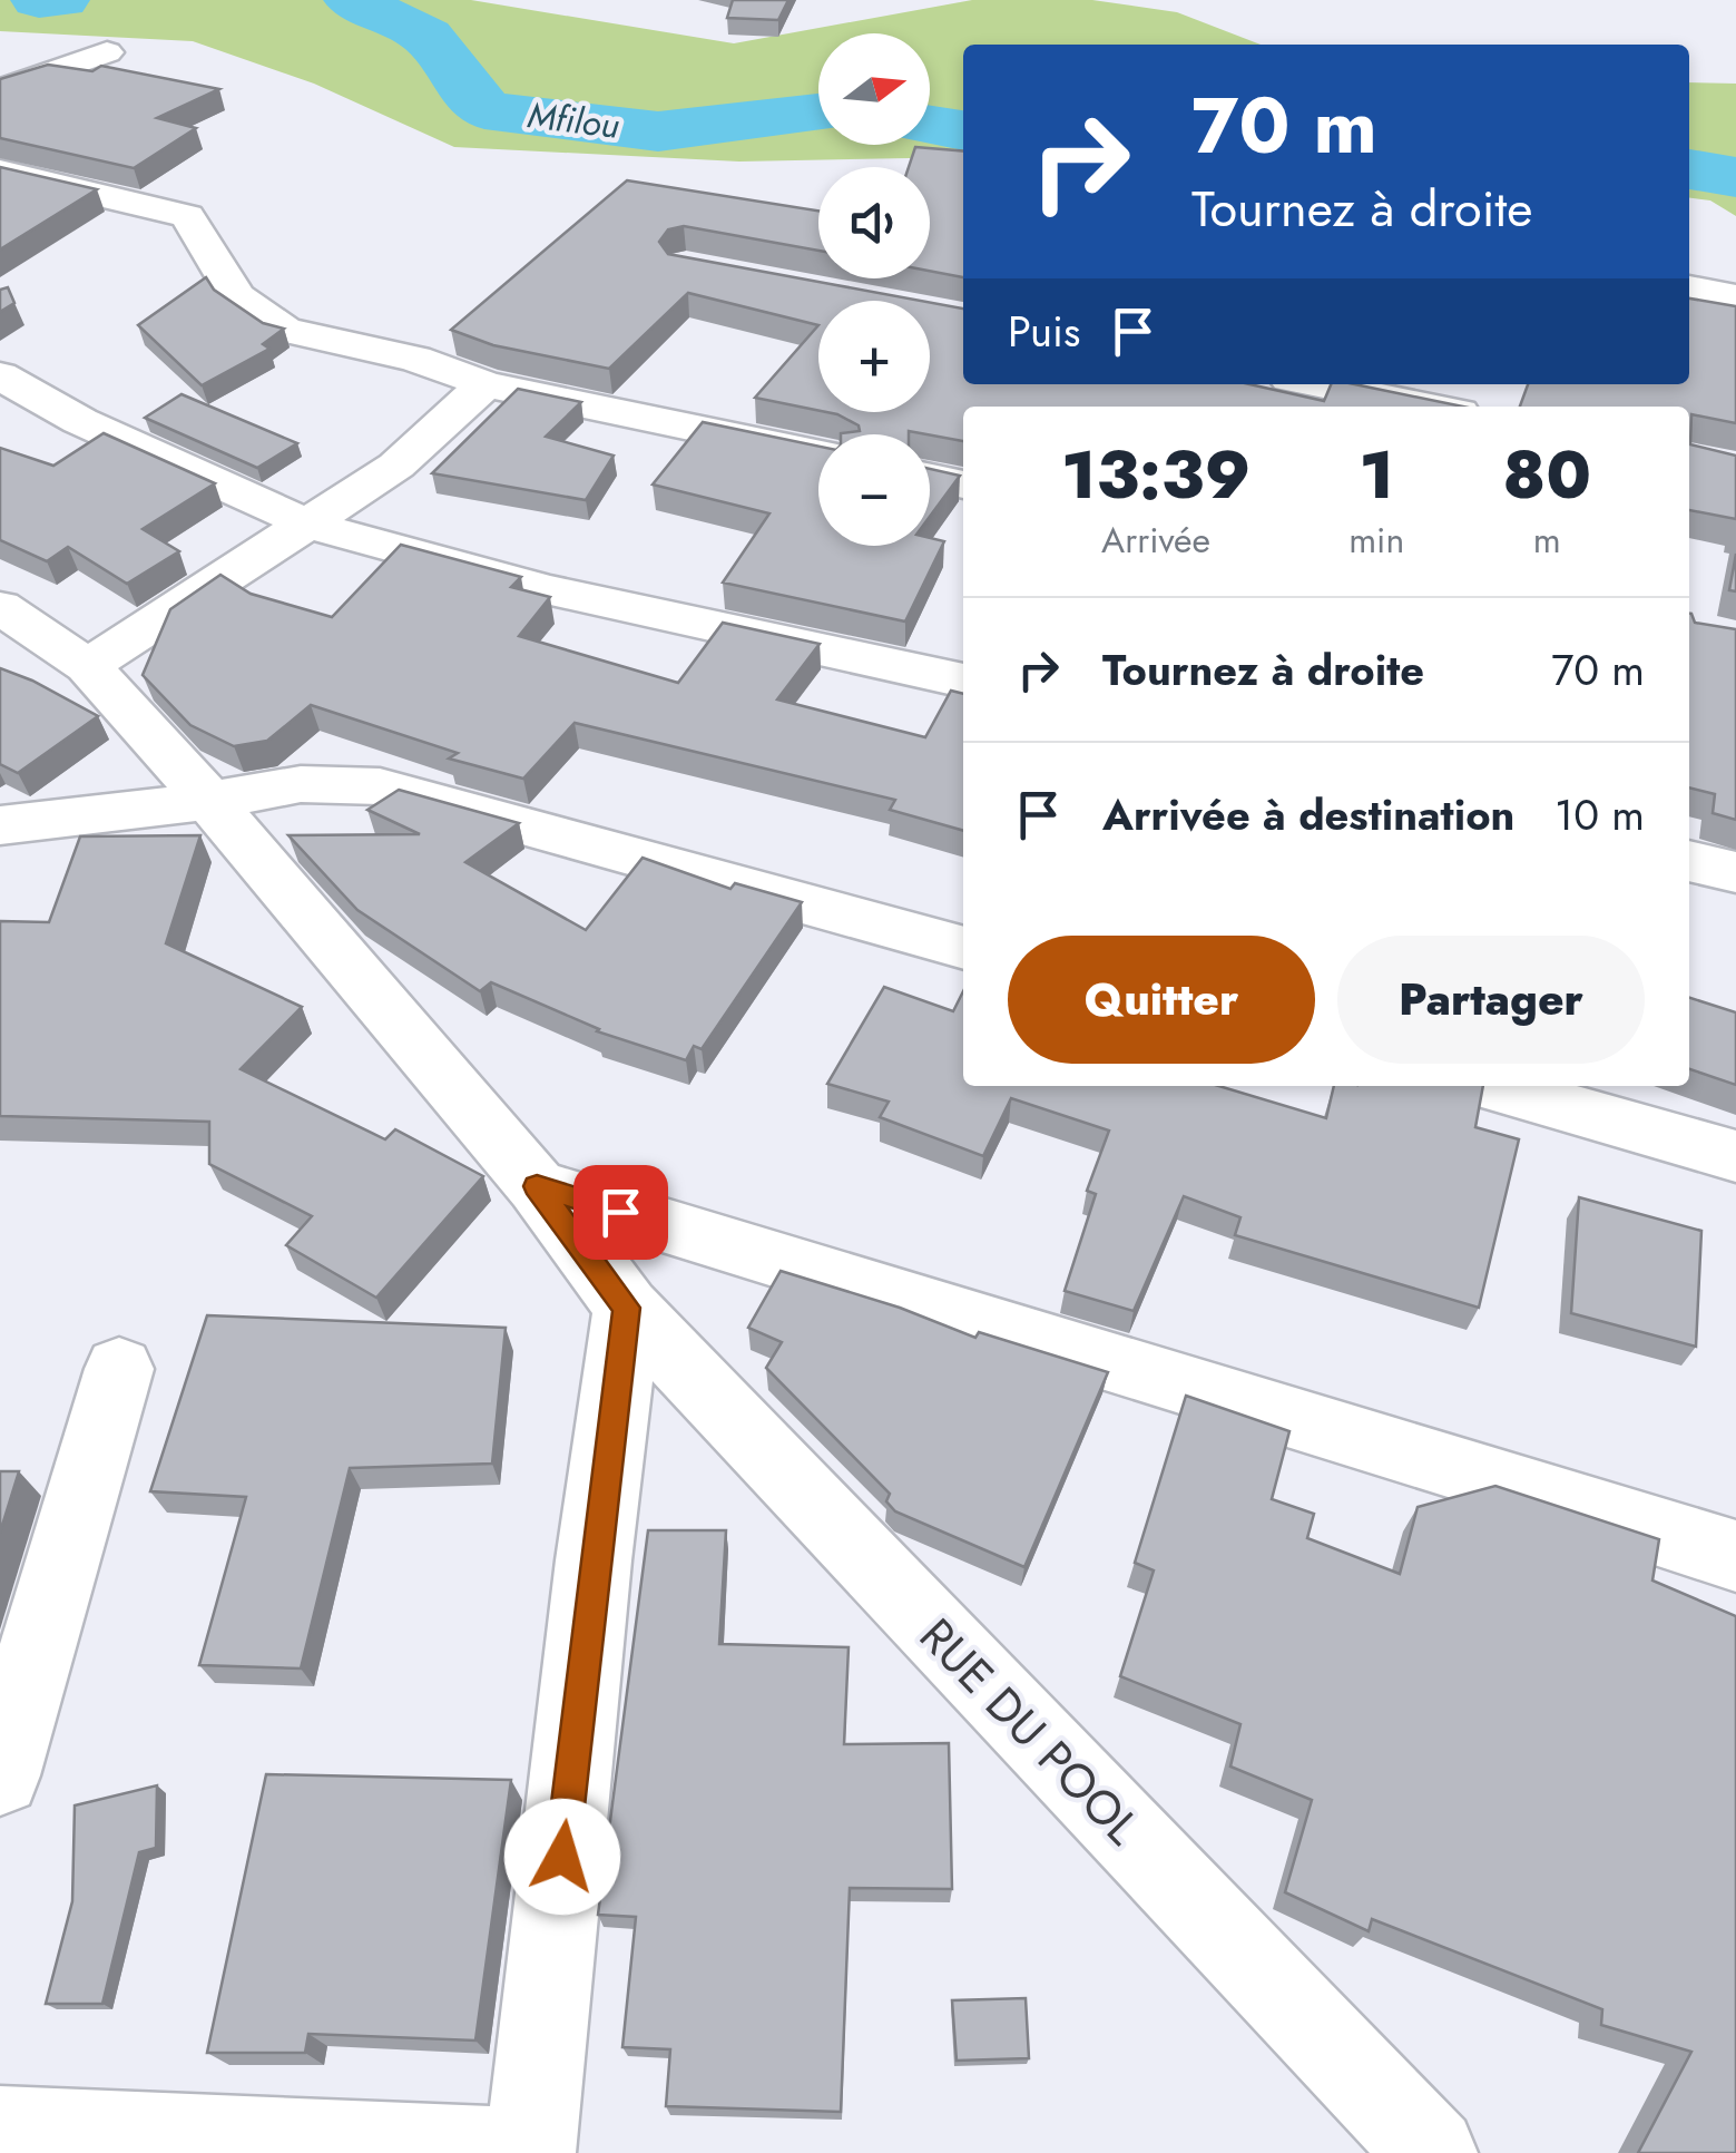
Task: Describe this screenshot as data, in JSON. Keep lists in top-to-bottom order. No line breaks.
{"streets":{"street":["RUE DU POOL"]},"water":["Mfilou"],"north":"right","page":{"map_buttons":["+","−"],"turn":["70 m","Tournez à droite"],"then":"Puis","eta":["13:39","Arrivée","1","min","80","m"],"list":[{"name":"Tournez à droite","value":"70 m"},{"name":"Arrivée à destination","value":"10 m"}],"buttons":["Quitter","Partager"]}}
